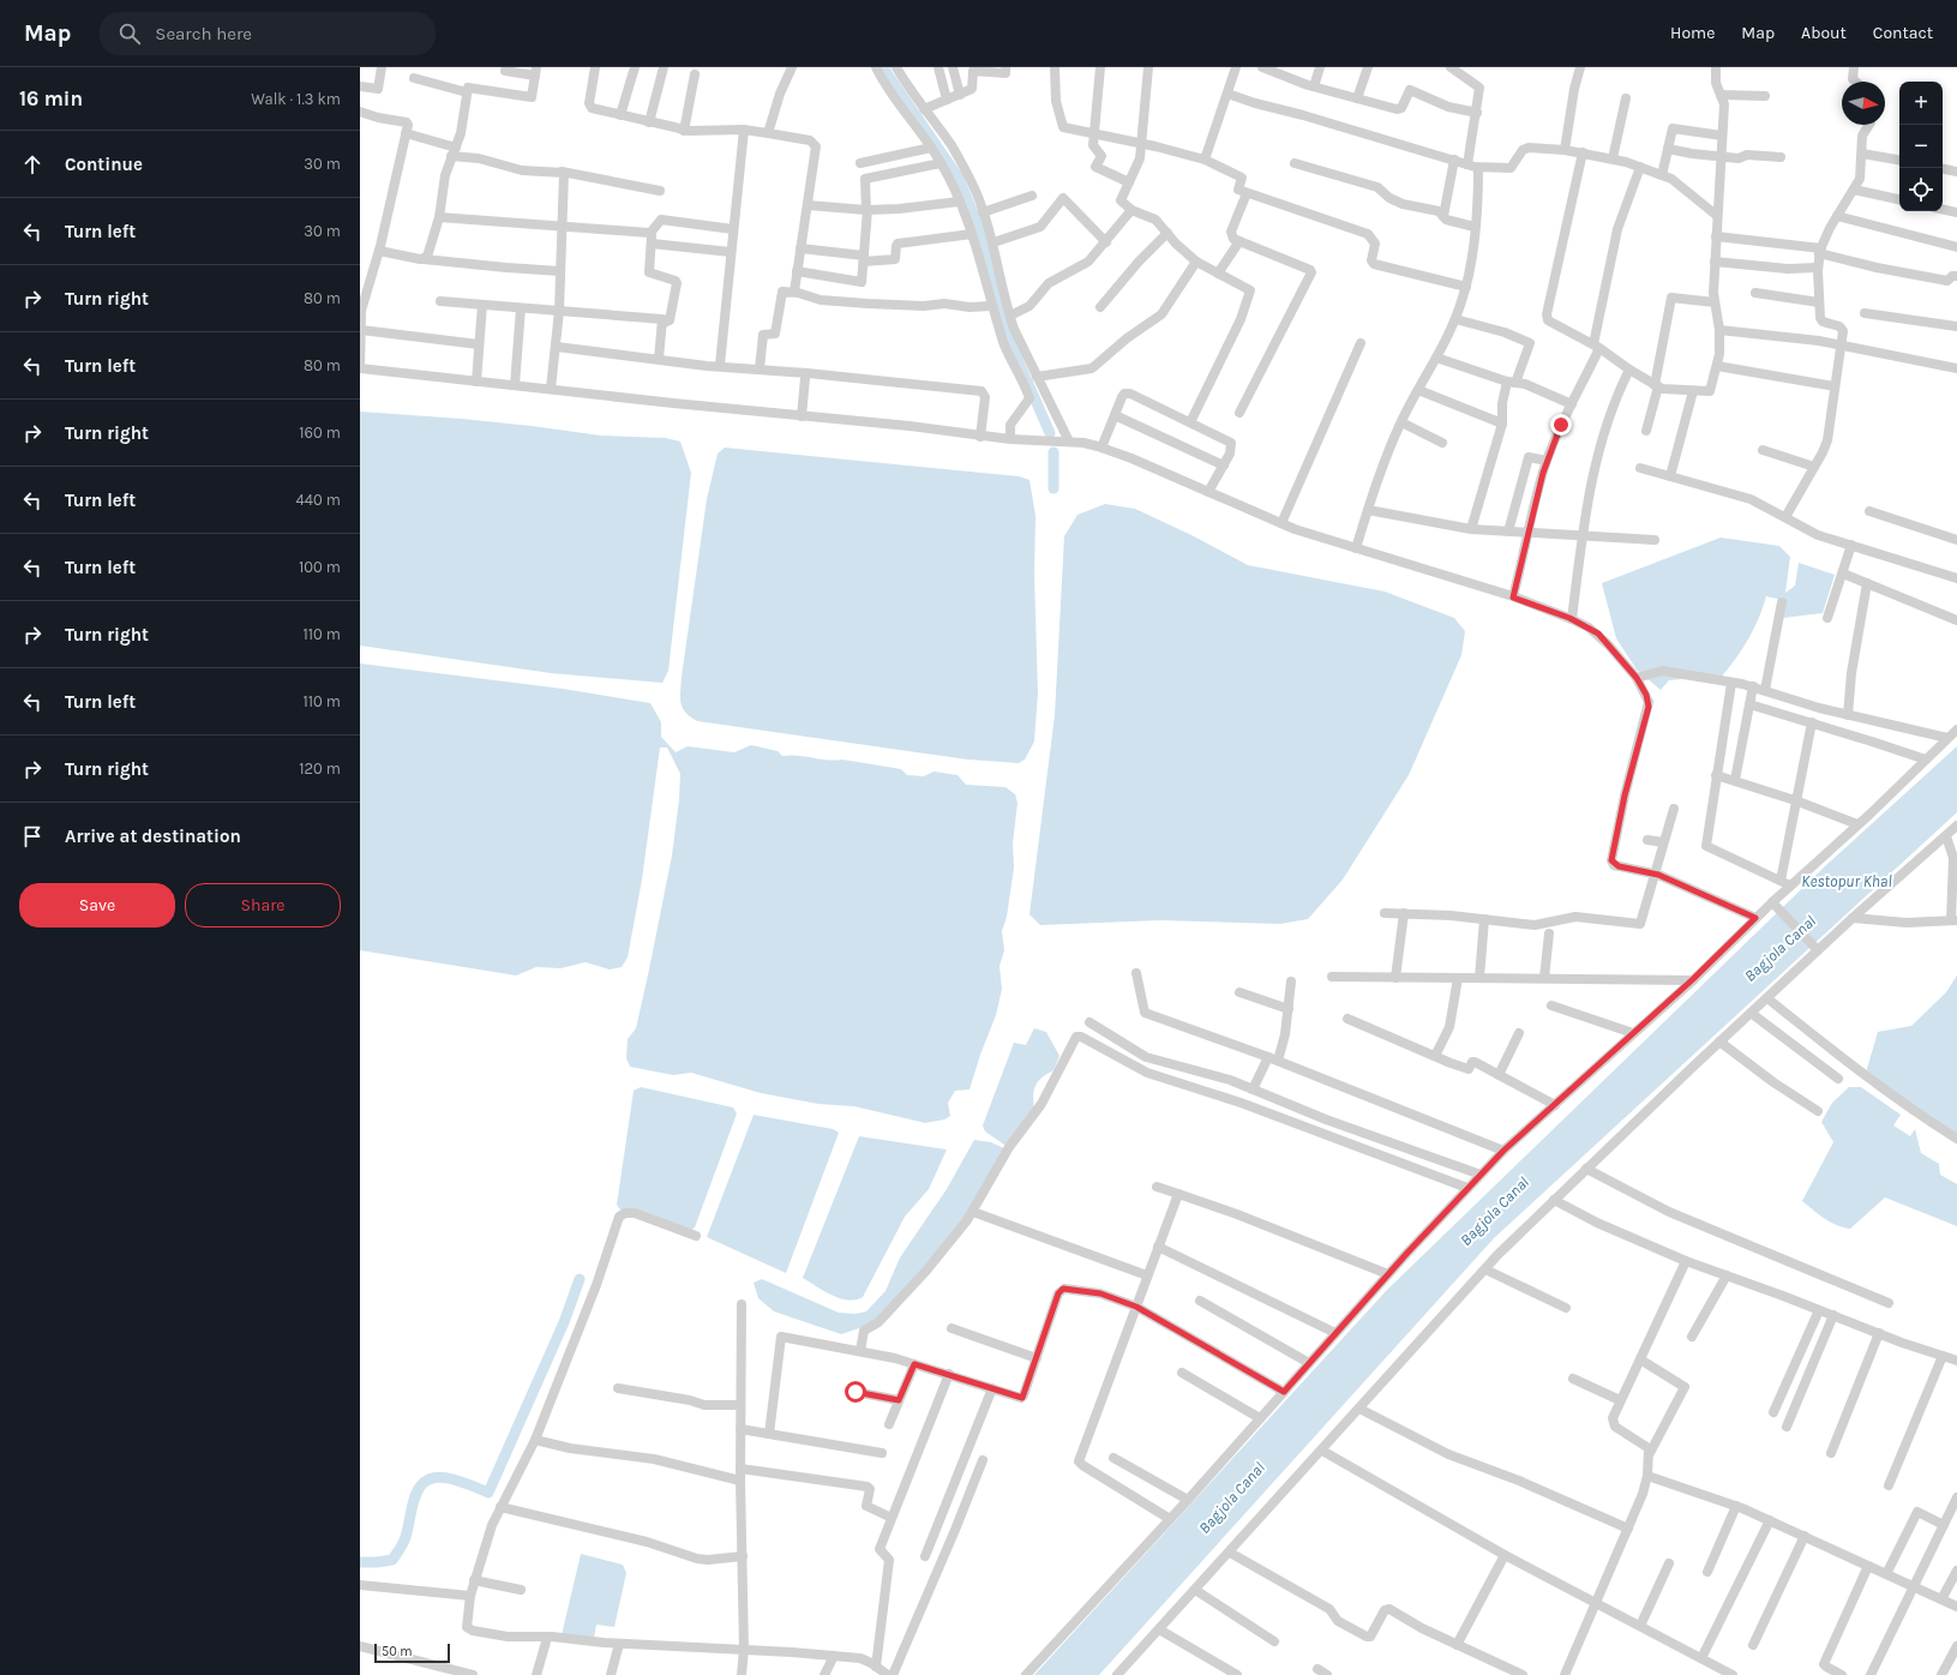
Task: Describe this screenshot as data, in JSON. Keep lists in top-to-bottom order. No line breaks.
{"water":["Kestopur Khal","Bagjola Canal"],"scale_bar":"50 m","north":"right","page":{"header":"Map","search":"Search here","nav":["Home","Map","About","Contact"],"heading":["16 min","Walk · 1.3 km"],"map_buttons":["+","−"],"list":[["Continue","30 m"],["Turn left","30 m"],["Turn right","80 m"],["Turn left","80 m"],["Turn right","160 m"],["Turn left","440 m"],["Turn left","100 m"],["Turn right","110 m"],["Turn left","110 m"],["Turn right","120 m"],"Arrive at destination"],"buttons":["Save","Share"],"scale":"50 m"}}
